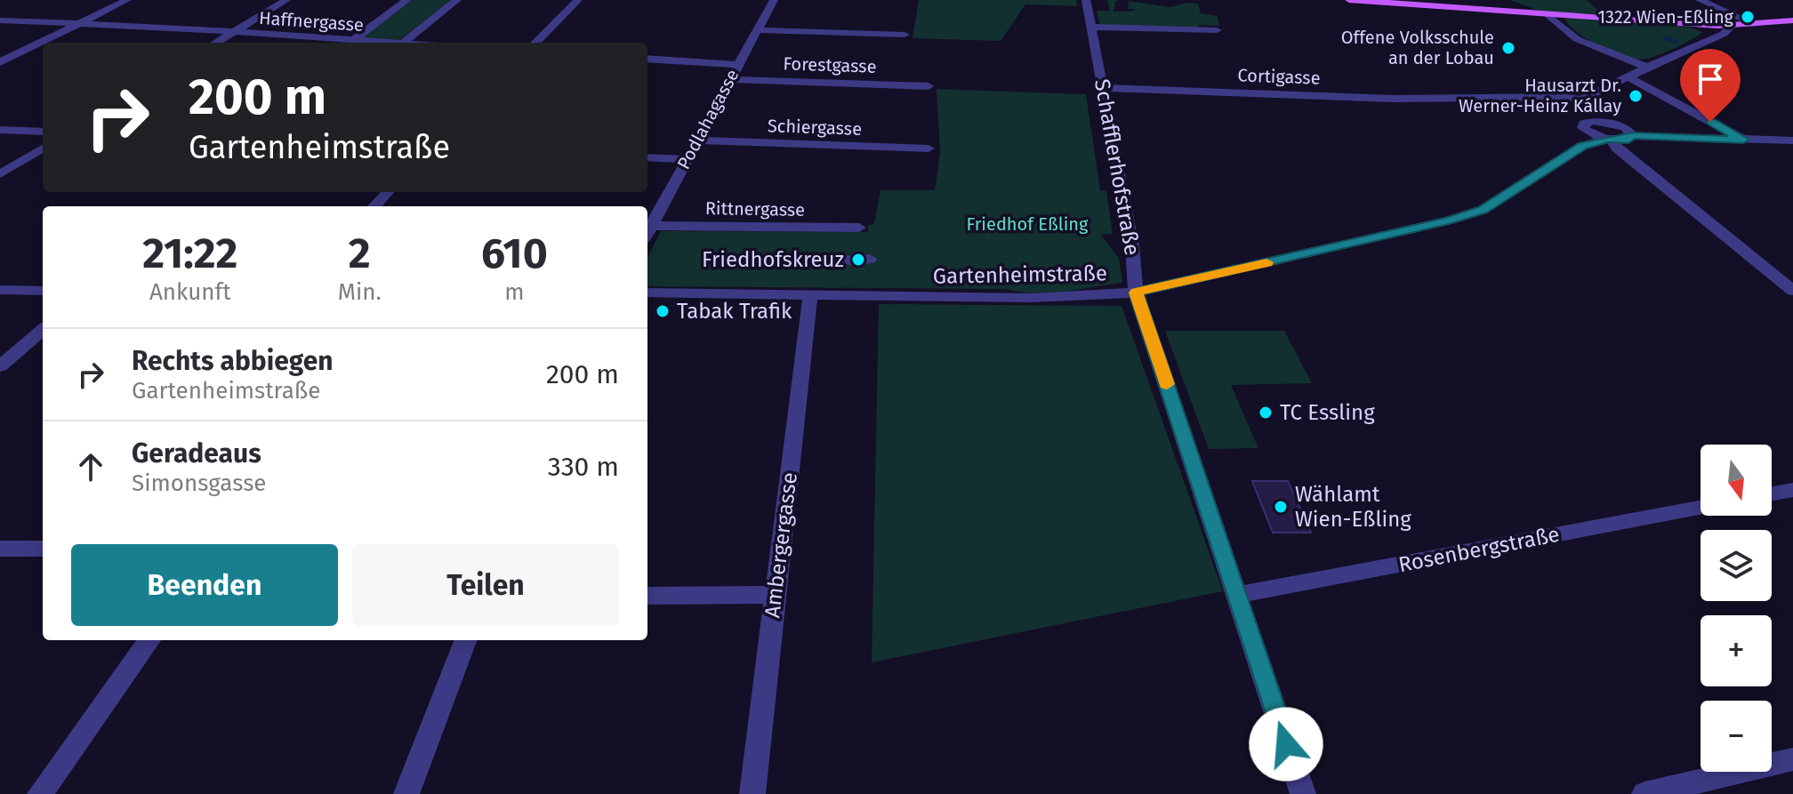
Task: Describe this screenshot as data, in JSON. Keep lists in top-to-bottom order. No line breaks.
{"streets":{"street":["Haffnergasse","Forestgasse","Cortigasse","Podlahagasse","Schiergasse","Schafflerhofstraße","Rittnergasse","Gartenheimstraße","Ambergergasse","Rosenbergstraße"]},"crossings":[["Forestgasse","Podlahagasse"],["Cortigasse","Schafflerhofstraße"],["Podlahagasse","Schiergasse"],["Podlahagasse","Rittnergasse"],["Schafflerhofstraße","Gartenheimstraße"],["Schafflerhofstraße","Rosenbergstraße"],["Gartenheimstraße","Ambergergasse"]],"parks":["Friedhof Eßling"],"places":["1322 Wien-Eßling","Offene Volksschule an der Lobau","Hausarzt Dr. Werner-Heinz Kállay","Friedhofskreuz","Tabak Trafik","TC Essling","Wählamt Wien-Eßling"],"north":"bottom","page":{"turn":["200 m","Gartenheimstraße"],"eta":["21:22","Ankunft","2","Min.","610","m"],"list":[{"name":"Rechts abbiegen","note":"Gartenheimstraße","value":"200 m"},{"name":"Geradeaus","note":"Simonsgasse","value":"330 m"}],"map_buttons":["+","−"],"buttons":["Beenden","Teilen"]}}
